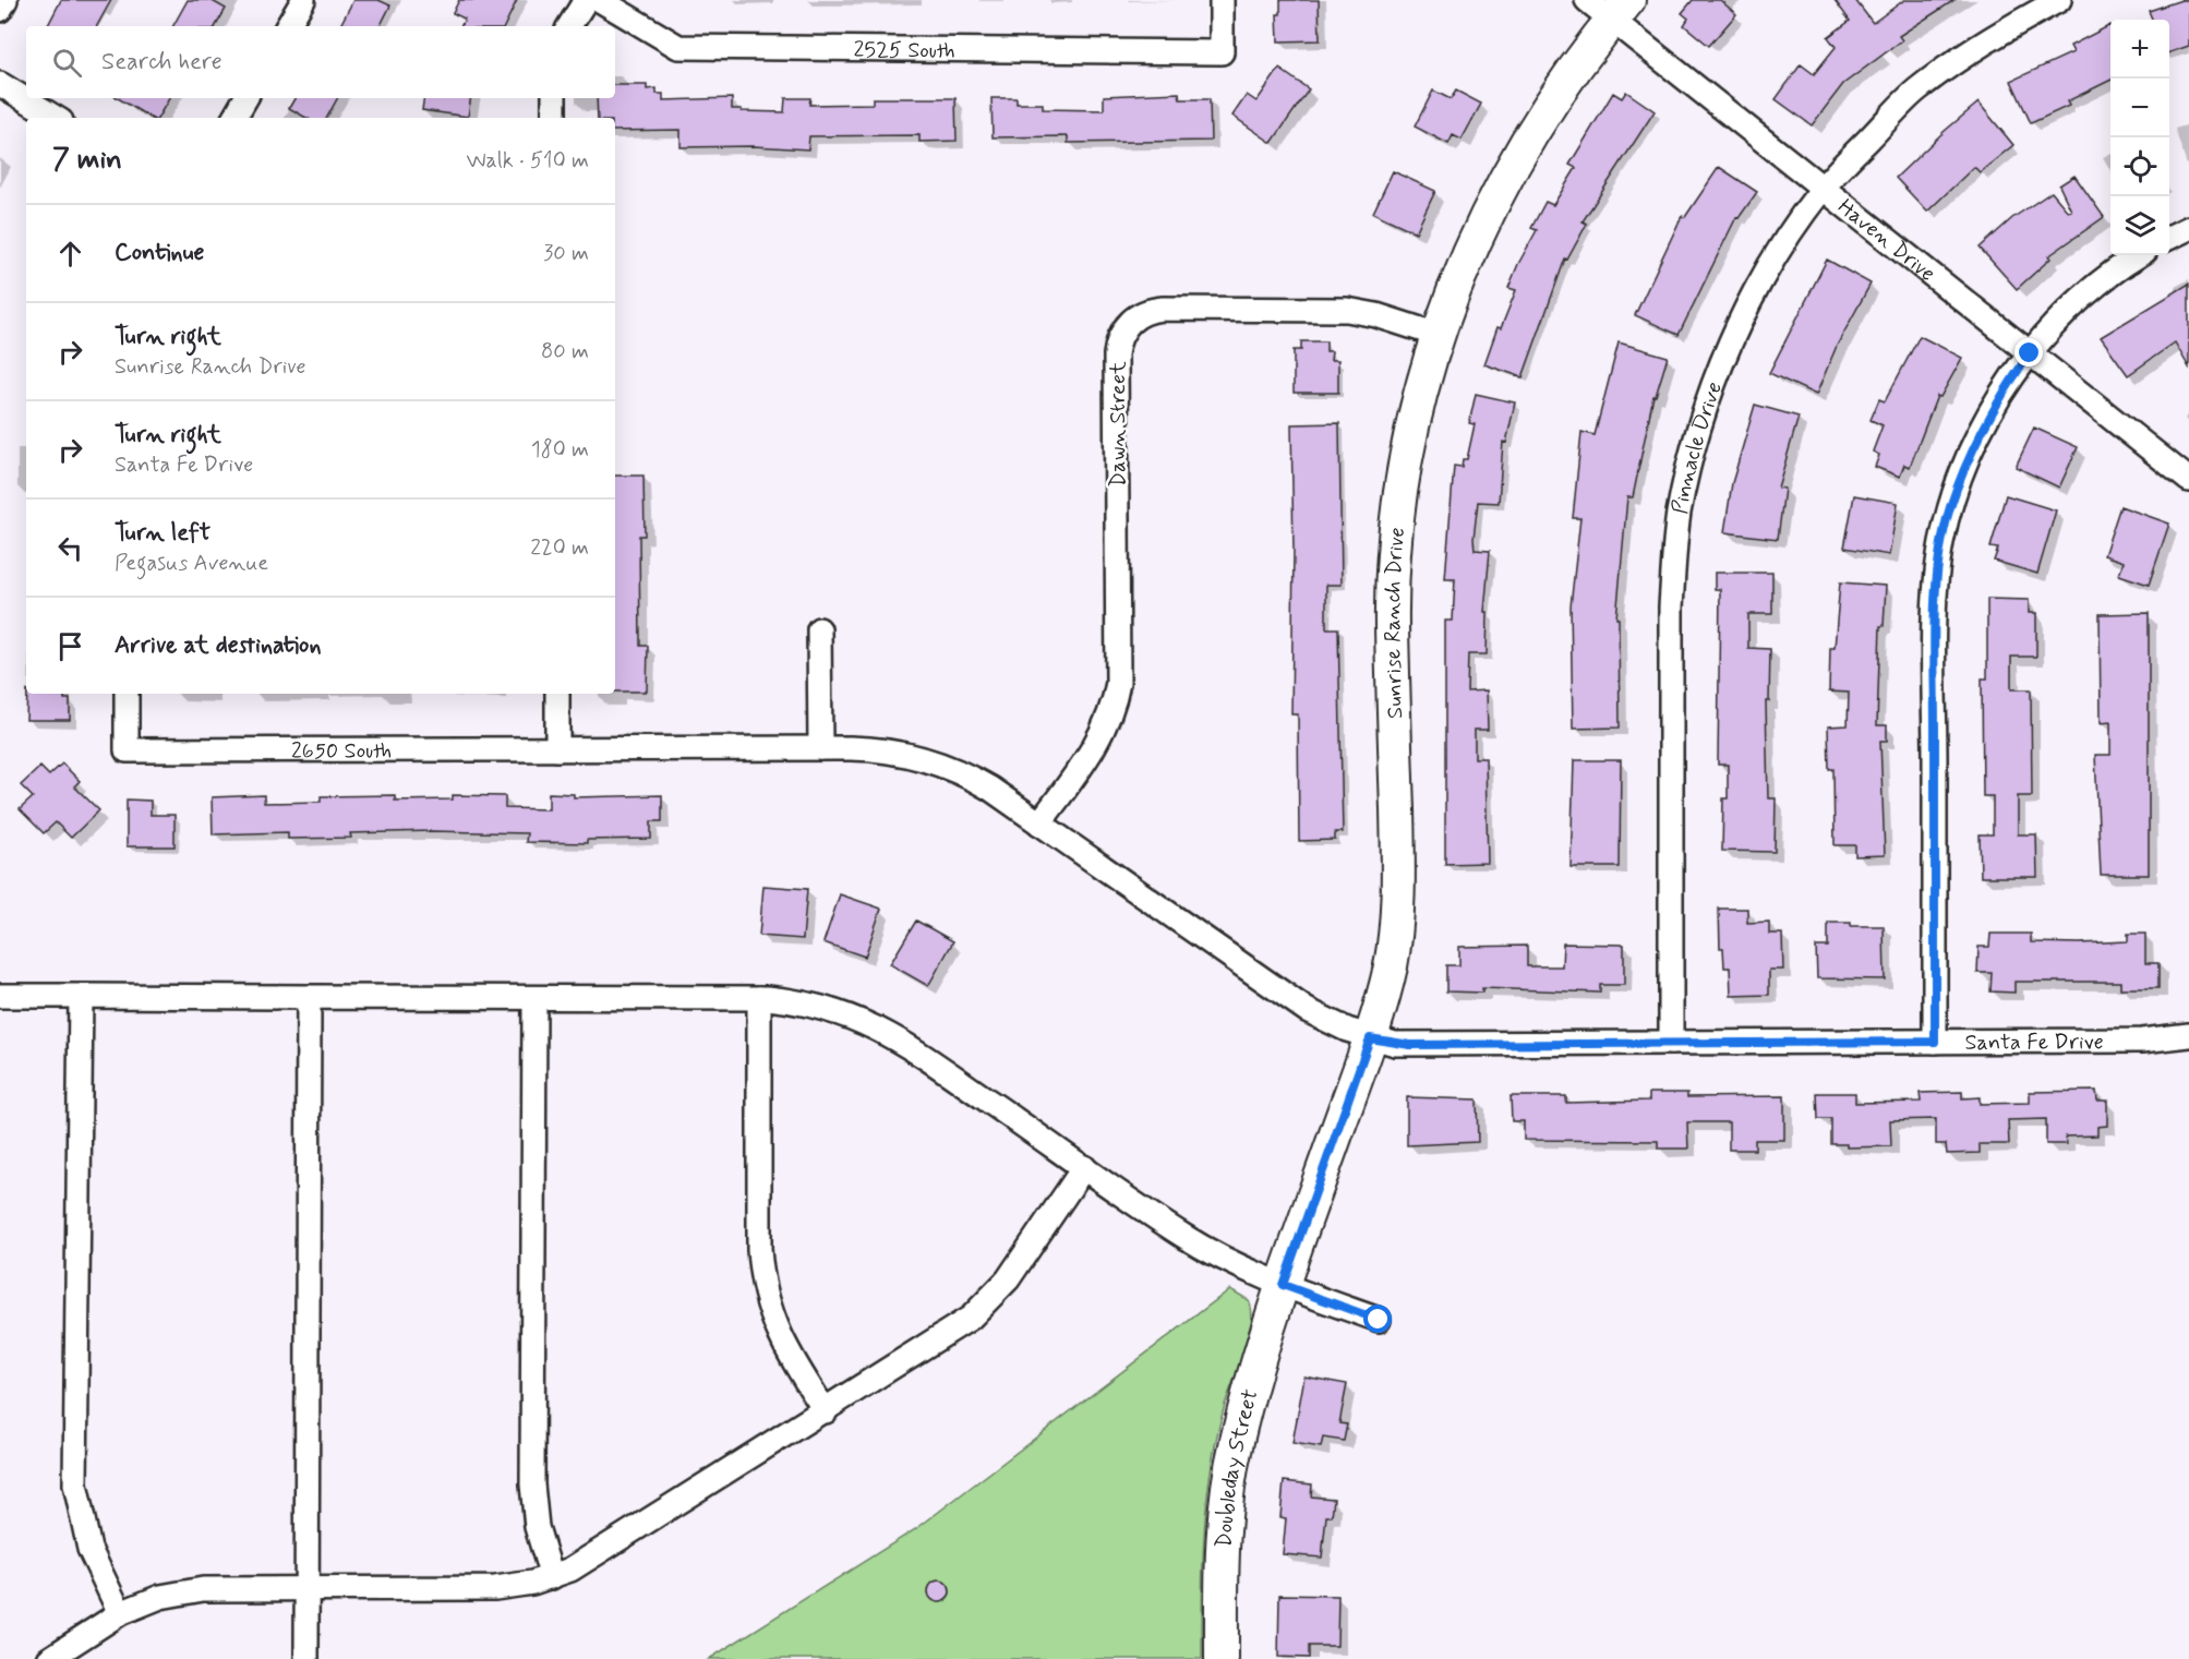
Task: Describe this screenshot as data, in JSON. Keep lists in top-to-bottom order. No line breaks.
{"streets":{"street":["2525 South","Haven Drive","Dawn Street","Pinnacle Drive","Sunrise Ranch Drive","2650 South","Santa Fe Drive","Doubleday Street"]},"crossings":[["Haven Drive","Pinnacle Drive"],["Haven Drive","Sunrise Ranch Drive"],["Dawn Street","Sunrise Ranch Drive"],["Dawn Street","2650 South"],["Dawn Street","Santa Fe Drive"],["Pinnacle Drive","Santa Fe Drive"],["Sunrise Ranch Drive","Santa Fe Drive"],["Sunrise Ranch Drive","Doubleday Street"],["2650 South","Santa Fe Drive"]],"page":{"map_buttons":["+","−"],"search":"Search here","heading":["7 min","Walk · 510 m"],"list":[["Continue","30 m"],["Turn right","Sunrise Ranch Drive","80 m"],["Turn right","Santa Fe Drive","180 m"],["Turn left","Pegasus Avenue","220 m"],"Arrive at destination"]}}
